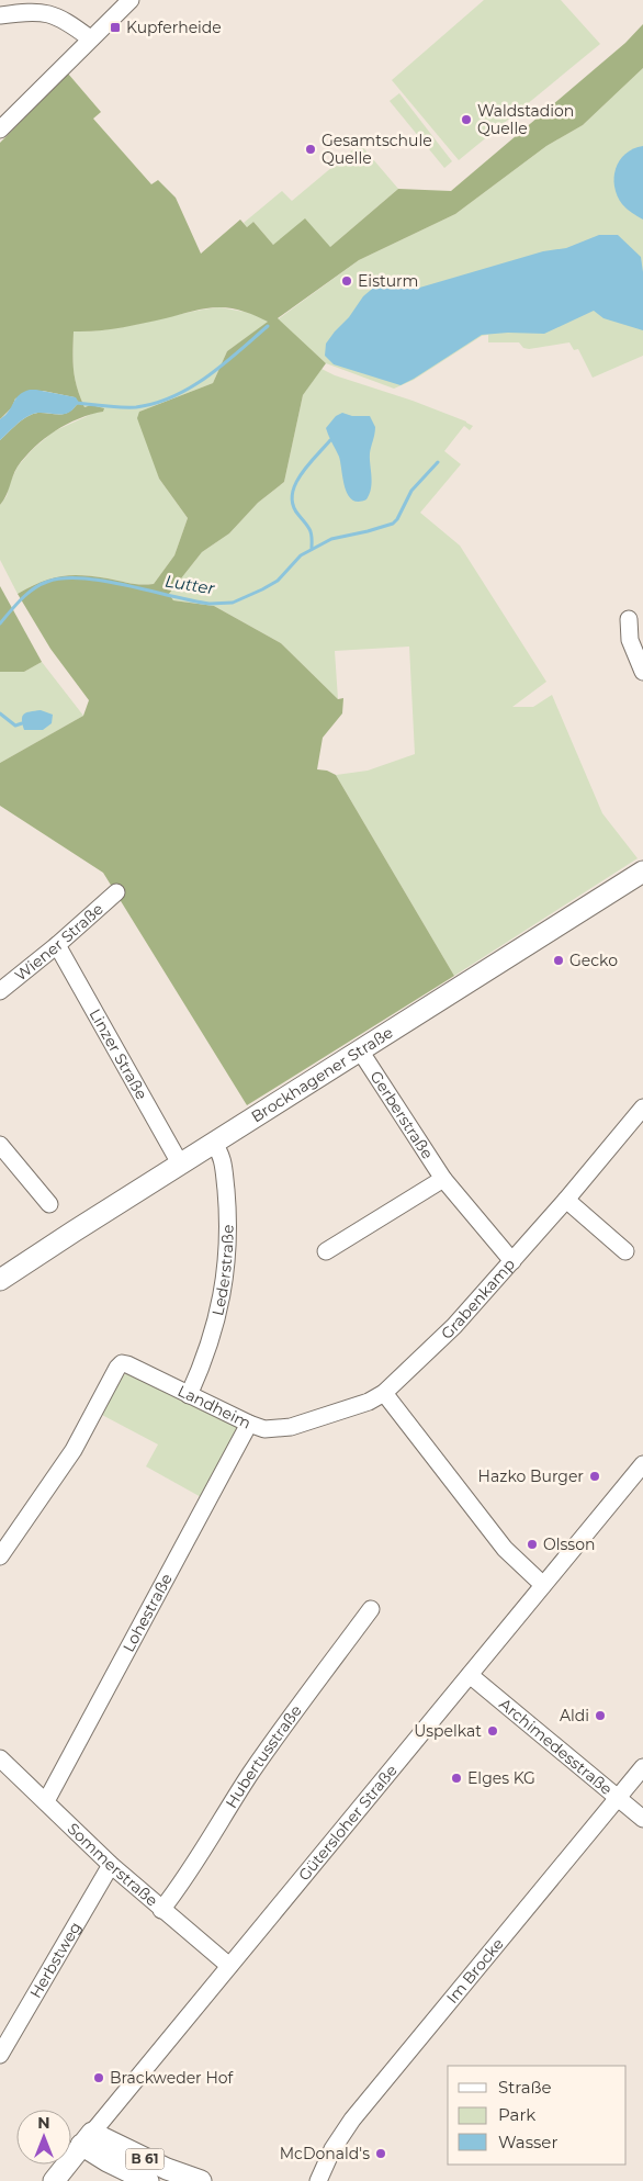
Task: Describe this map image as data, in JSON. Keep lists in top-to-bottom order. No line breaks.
{"streets":{"main road":["Brockhagener Straße","Gütersloher Straße","B 61"],"street":["Wiener Straße","Linzer Straße","Gerberstraße","Lederstraße","Grabenkamp","Landheim","Lohestraße","Archimedesstraße","Hubertusstraße","Sommerstraße","Herbstweg","Im Brocke"]},"crossings":[["Wiener Straße","Linzer Straße"],["Linzer Straße","Brockhagener Straße"],["Brockhagener Straße","Gerberstraße"],["Brockhagener Straße","Lederstraße"],["Gerberstraße","Grabenkamp"],["Lederstraße","Landheim"],["Grabenkamp","Landheim"],["Landheim","Lohestraße"],["Lohestraße","Sommerstraße"],["Archimedesstraße","Gütersloher Straße"],["Archimedesstraße","Im Brocke"],["Hubertusstraße","Sommerstraße"],["Gütersloher Straße","Sommerstraße"],["Gütersloher Straße","B 61"],["Sommerstraße","Herbstweg"]],"water":["Lutter"],"places":{"transit":["Kupferheide"],"other":["Waldstadion Quelle","Gesamtschule Quelle","Eisturm","Gecko","Hazko Burger","Olsson","Aldi","Uspelkat","Elges KG","Brackweder Hof","McDonald's"]},"legend":["Straße","Park","Wasser"],"north":"top"}
